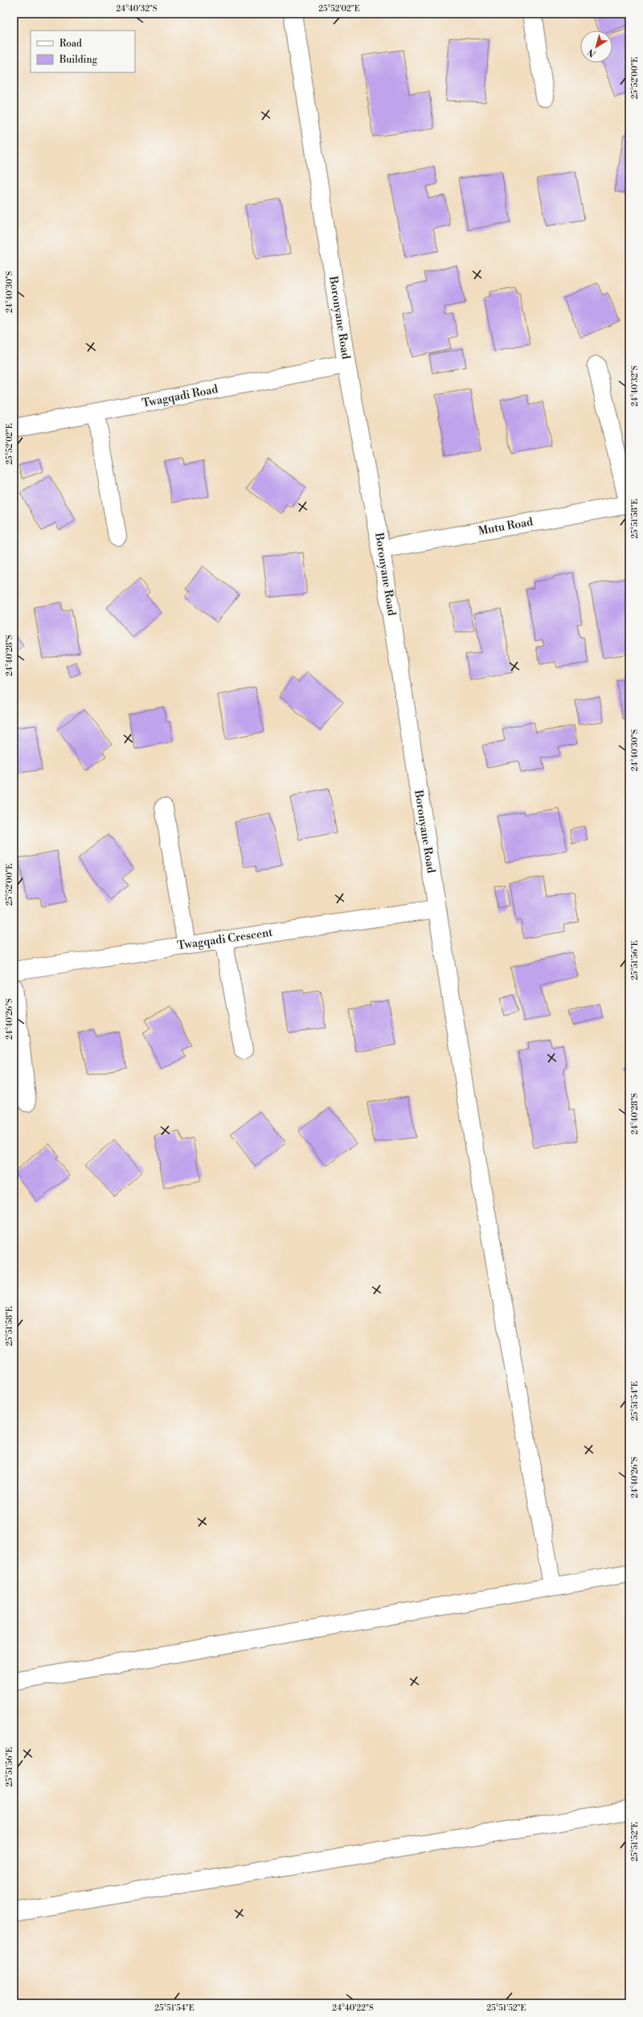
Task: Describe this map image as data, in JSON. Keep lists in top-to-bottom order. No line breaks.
{"streets":{"street":["Boronyane Road","Twagqadi Road","Mutu Road","Twagqadi Crescent"]},"crossings":[["Boronyane Road","Twagqadi Road"],["Boronyane Road","Mutu Road"],["Boronyane Road","Twagqadi Crescent"]],"legend":["Road","Building"],"north":"bottom left","coordinates":["24°40'32\"S","25°52'02\"E","25°52'00\"E","24°40'30\"S","25°51'58\"E","24°40'28\"S","25°51'56\"E","24°40'26\"S","25°51'54\"E","25°51'52\"E","24°40'22\"S"]}
